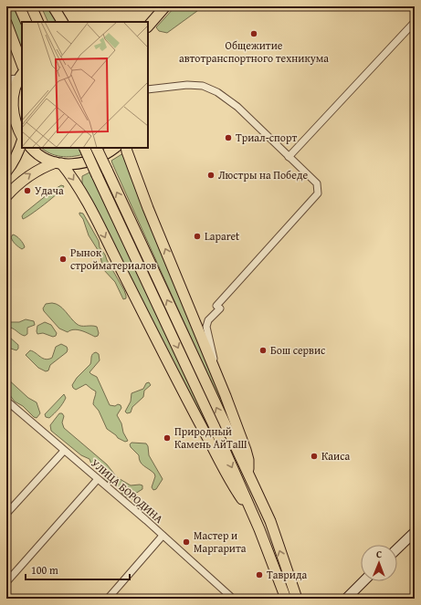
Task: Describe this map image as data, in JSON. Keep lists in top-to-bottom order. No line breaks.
{"streets":{"street":["УЛИЦА БОРОДИНА"]},"places":["Общежитие автотранспортного техникума","Триал-спорт","Люстры на Победе","Удача","Laparet","Рынок стройматериалов","Бош сервис","Природный Камень АйТаШ","Каиса","Мастер и Маргарита","Таврида"],"scale_bar":"100 m","north":"top"}
